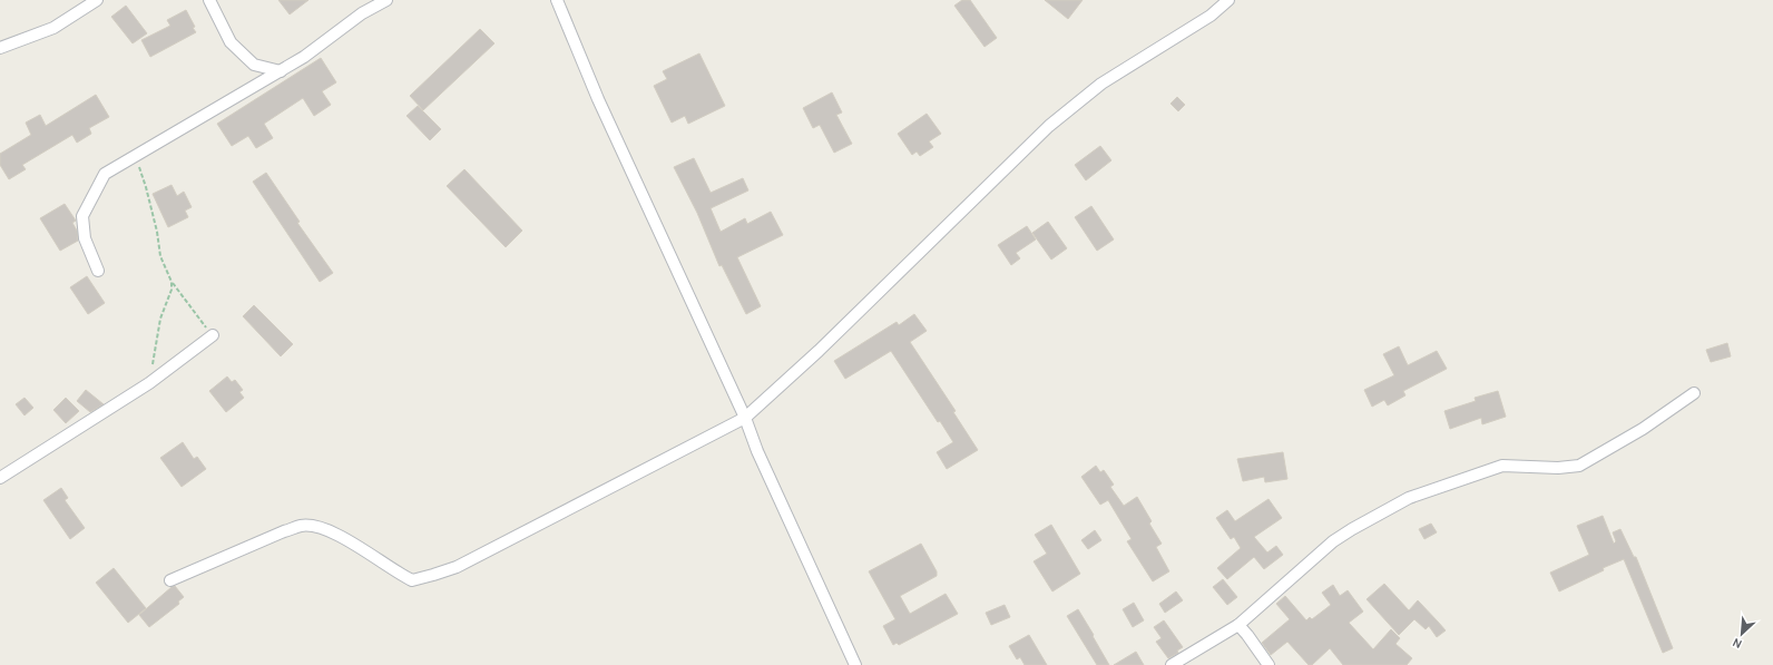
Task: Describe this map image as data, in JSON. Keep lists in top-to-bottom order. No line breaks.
{"north":"bottom left"}
